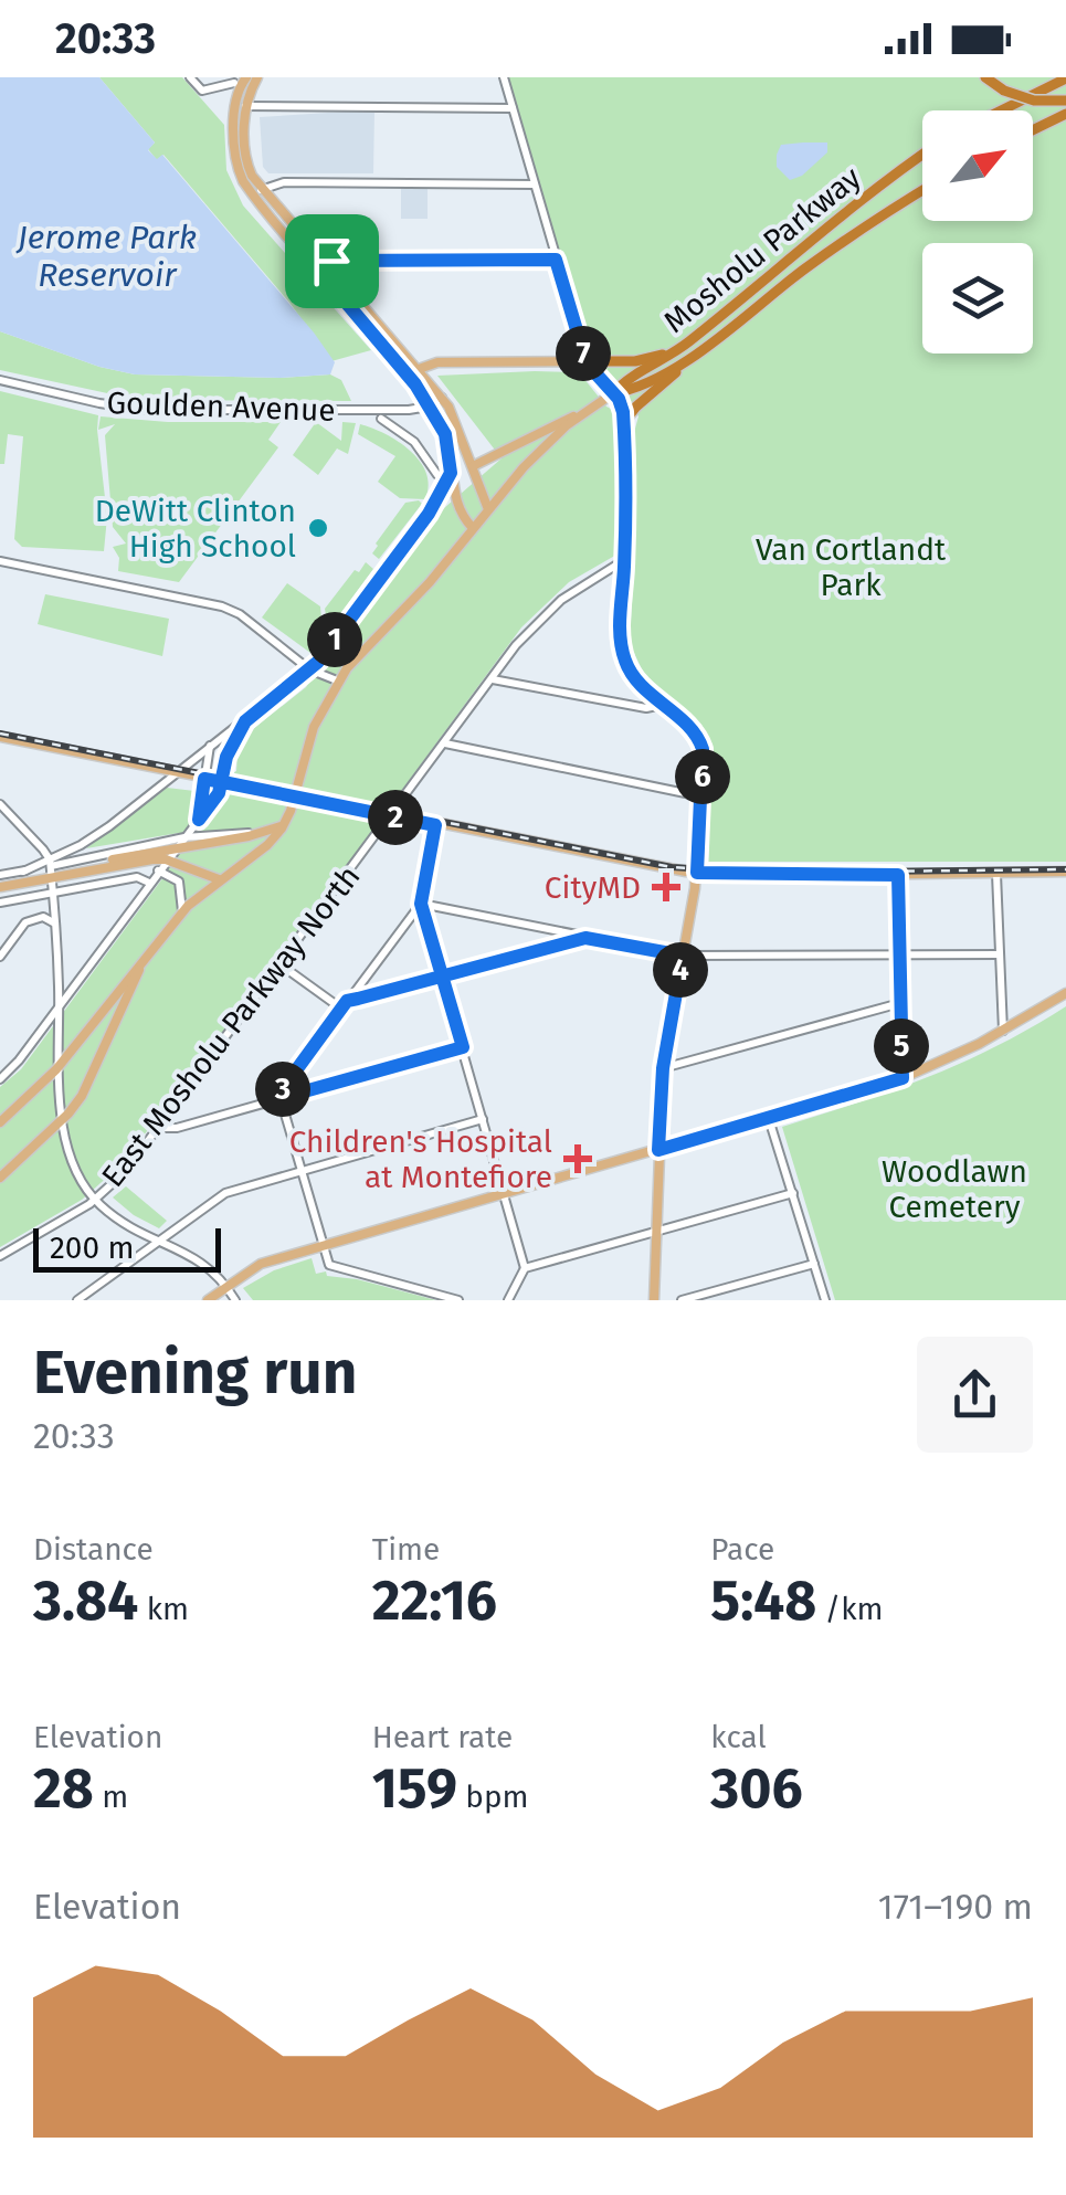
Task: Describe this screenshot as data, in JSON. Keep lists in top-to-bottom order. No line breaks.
{"streets":{"highway":["Mosholu Parkway"],"street":["Goulden Avenue","East Mosholu Parkway North"]},"water":["Jerome Park Reservoir"],"parks":["Van Cortlandt Park","Woodlawn Cemetery"],"places":{"other":["DeWitt Clinton High School"],"health":["CityMD","Children's Hospital at Montefiore"]},"scale_bar":"200 m","north":"top right","page":{"status":"20:33","pins":["7","1","6","2","4","5","3"],"scale":"200 m","heading":["Evening run","20:33"],"stats":[["Distance","3.84 km"],["Time","22:16"],["Pace","5:48 /km"],["Elevation","28 m"],["Heart rate","159 bpm"],["kcal","306"]],"chart":["Elevation","171–190 m"]}}
